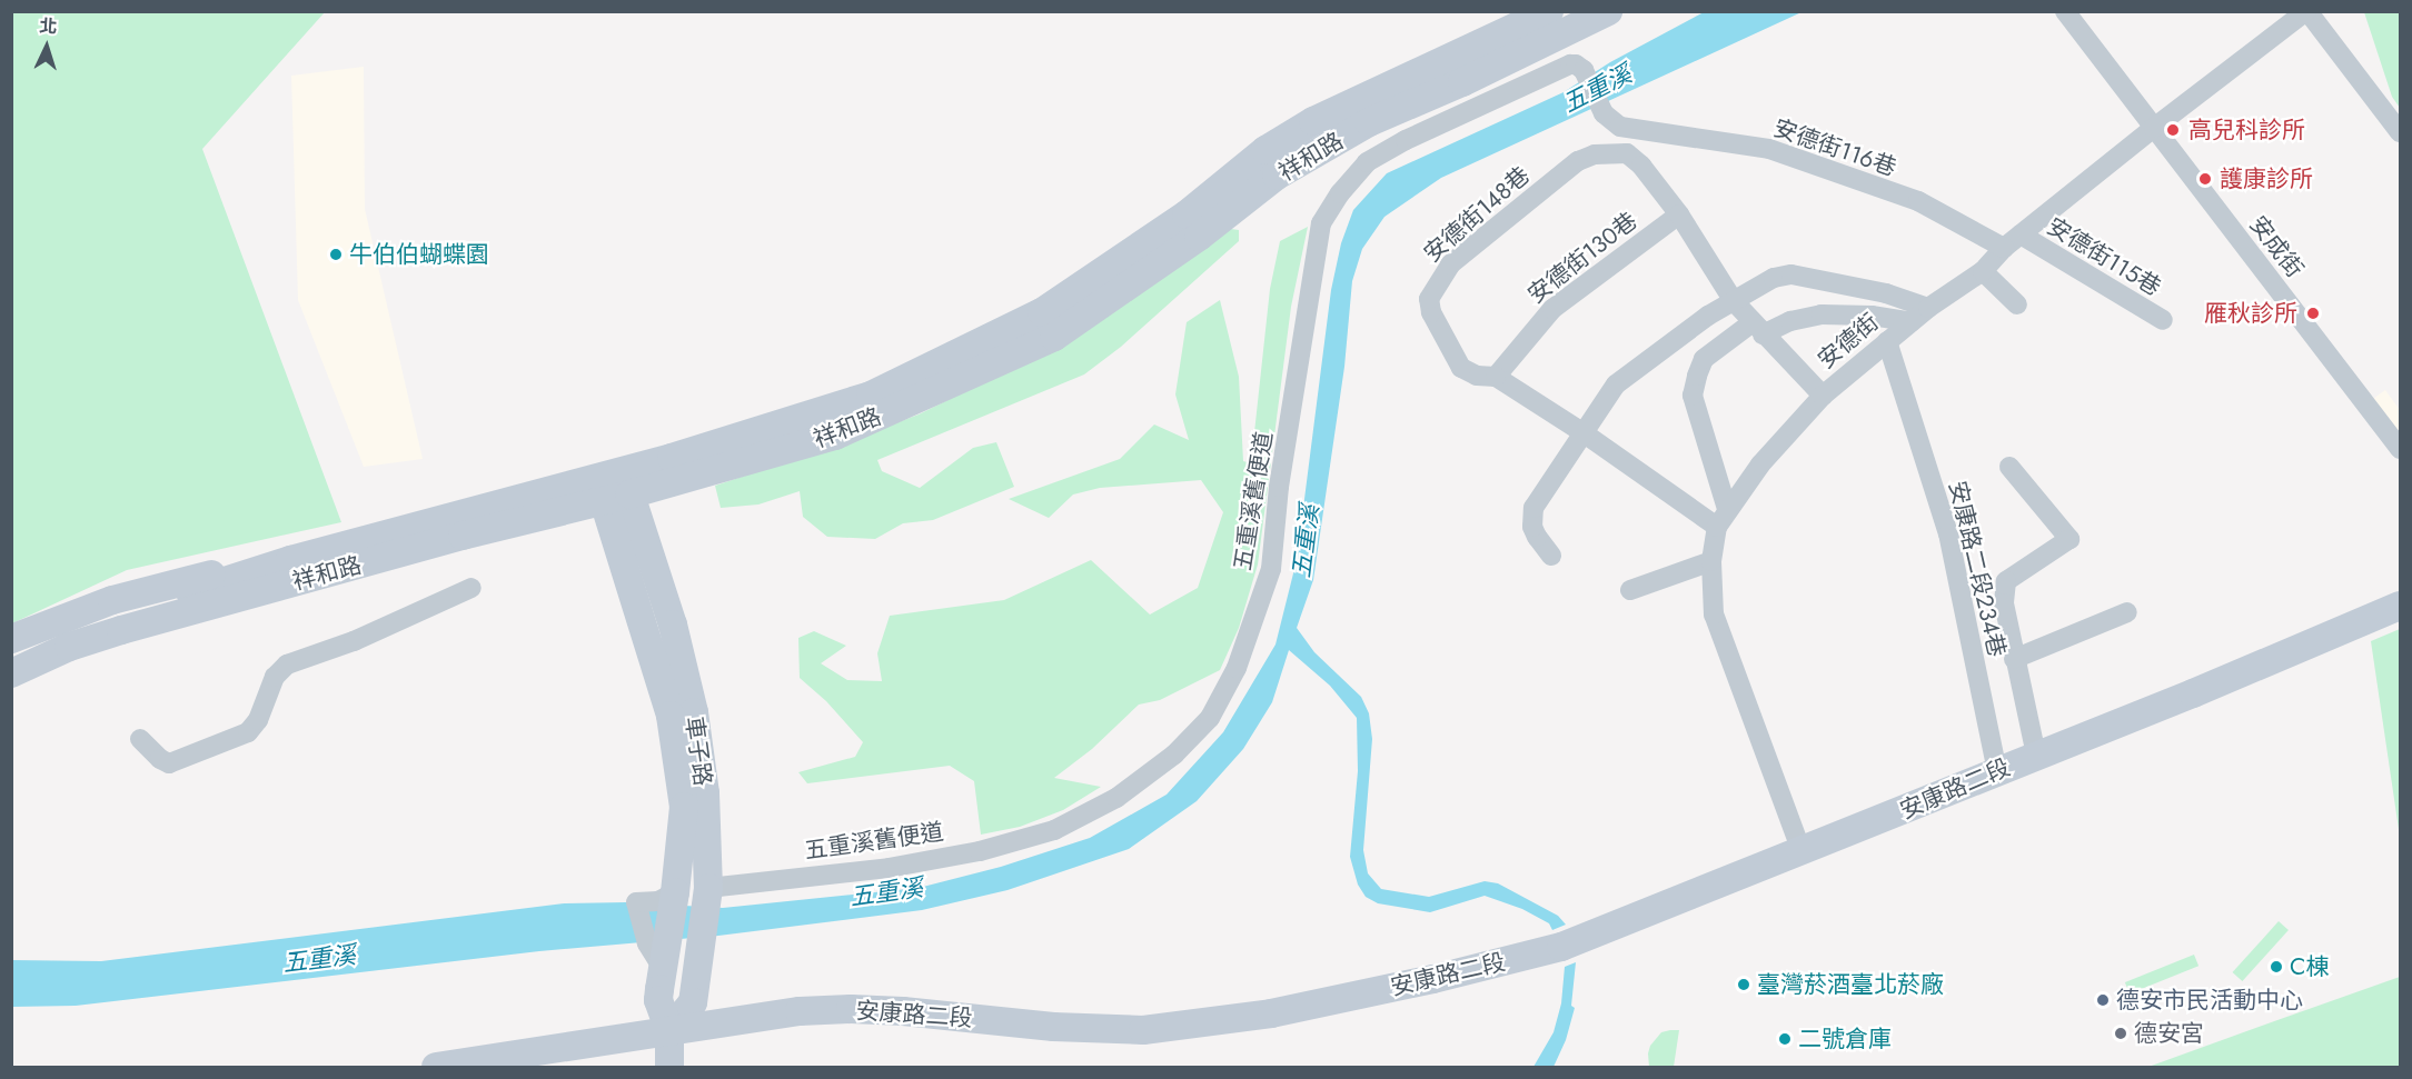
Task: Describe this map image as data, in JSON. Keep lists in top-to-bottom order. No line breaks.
{"streets":{"main road":["祥和路","車子路","安康路二段"],"street":["安德街116巷","安德街148巷","安成街","安德街115巷","安德街130巷","安德街","五重溪舊便道","安康路二段234巷"]},"crossings":[["安德街116巷","安德街"],["安德街116巷","五重溪舊便道"],["祥和路","車子路"],["安德街148巷","安德街130巷"],["安德街148巷","安德街"],["安成街","安德街"],["安德街115巷","安德街"],["安德街","安康路二段234巷"],["安德街","安康路二段"],["五重溪舊便道","車子路"],["安康路二段234巷","安康路二段"],["車子路","安康路二段"]],"water":["五重溪"],"places":["高兒科診所","護康診所","牛伯伯蝴蝶園","雁秋診所","C棟","臺灣菸酒臺北菸廠","德安市民活動中心","德安宮","二號倉庫"],"north":"top"}
